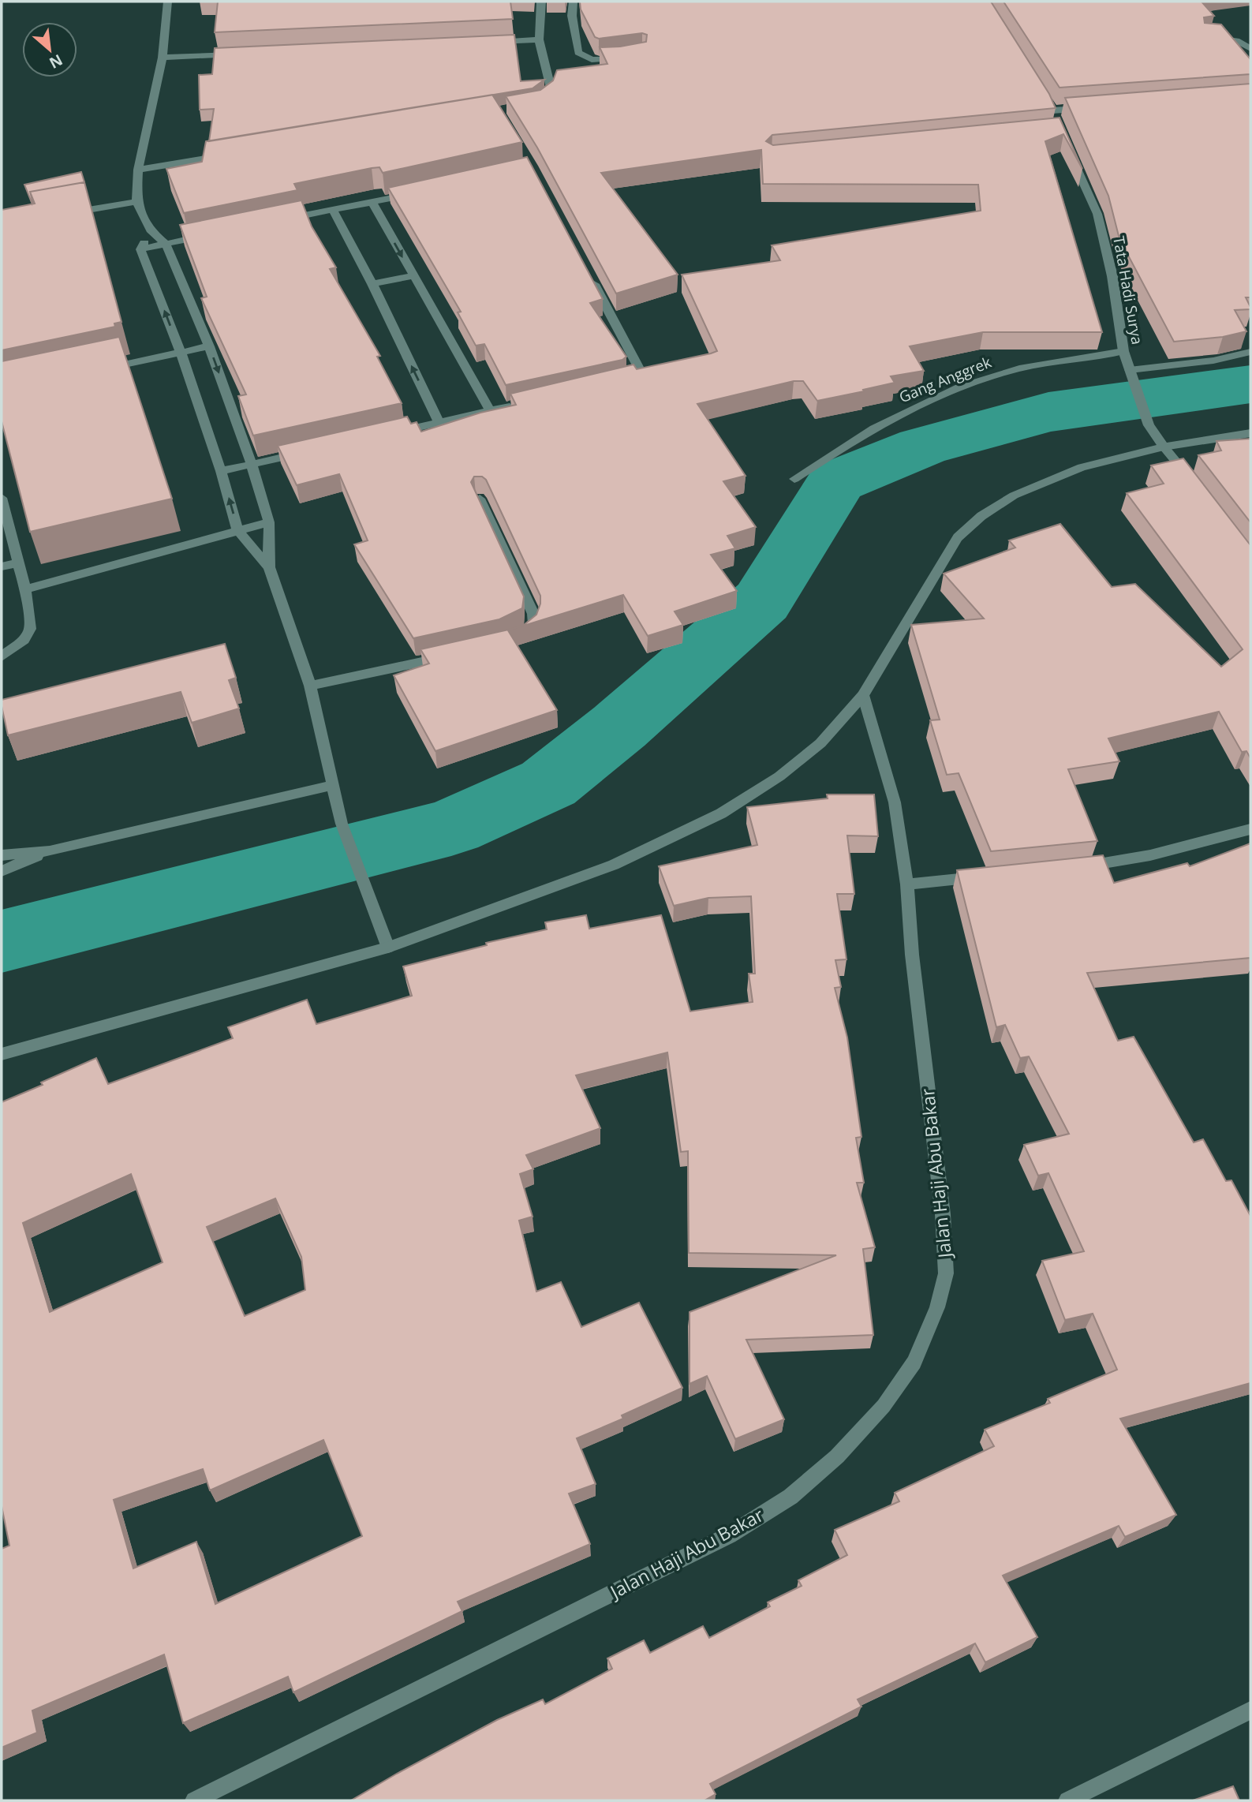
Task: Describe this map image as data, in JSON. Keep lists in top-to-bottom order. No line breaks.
{"streets":{"street":["Tata Hadi Surya","Gang Anggrek","Jalan Haji Abu Bakar"]},"crossings":[["Tata Hadi Surya","Gang Anggrek"]],"north":"bottom right"}
